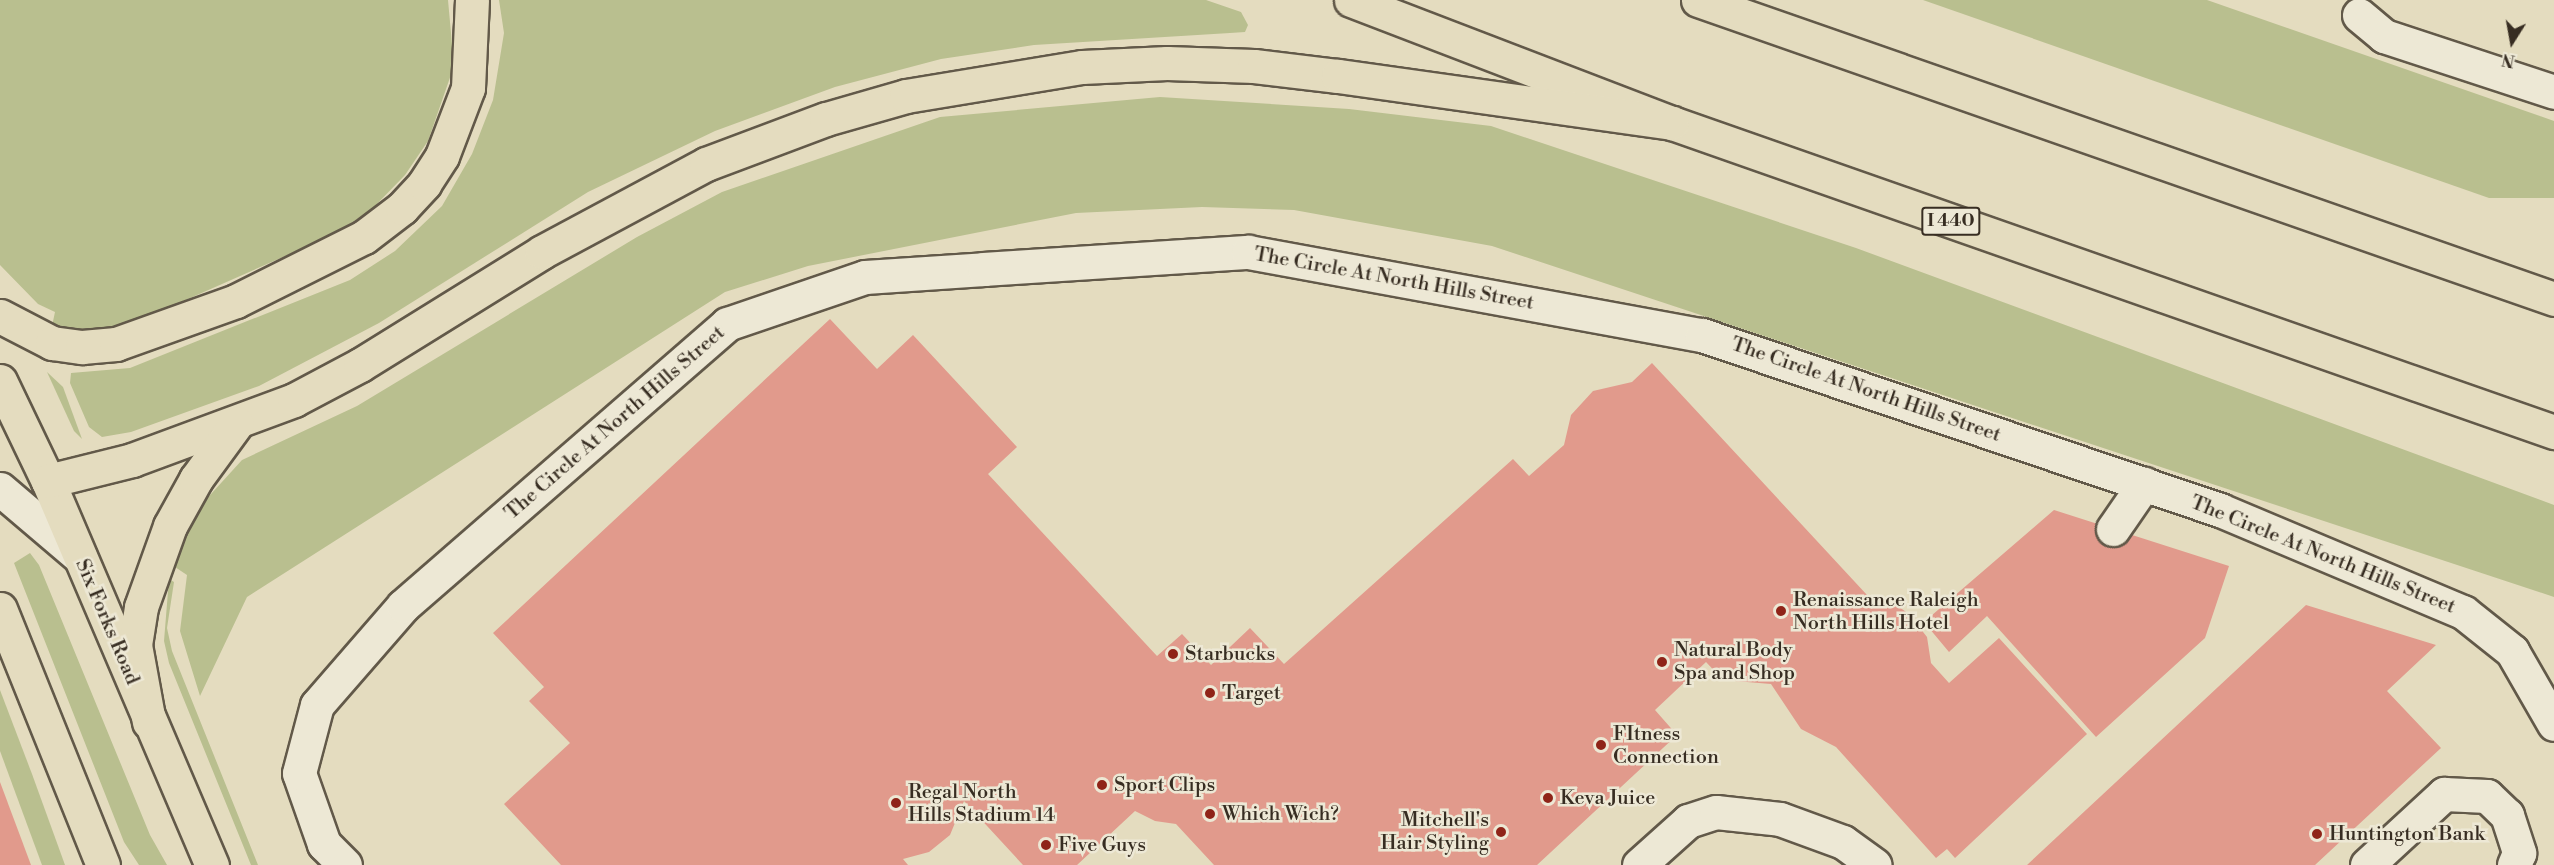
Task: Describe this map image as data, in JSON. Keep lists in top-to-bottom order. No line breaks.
{"streets":{"main road":["I 440","Six Forks Road"],"street":["The Circle At North Hills Street"]},"places":["Renaissance Raleigh North Hills Hotel","Starbucks","Natural Body Spa and Shop","Target","FItness Connection","Sport Clips","Keva Juice","Regal North Hills Stadium 14","Which Wich?","Mitchell's Hair Styling","Huntington Bank","Five Guys"],"north":"bottom"}
